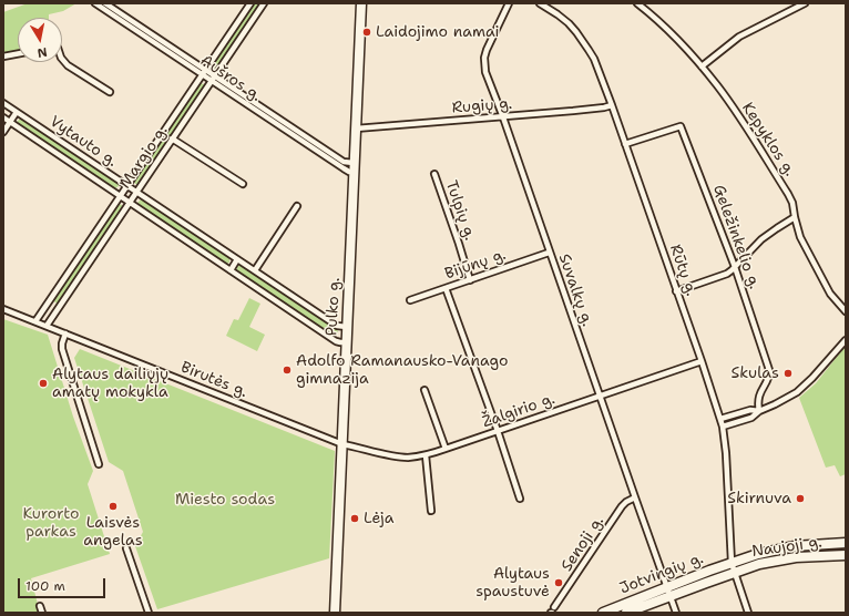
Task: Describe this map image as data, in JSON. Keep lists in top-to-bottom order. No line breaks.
{"streets":{"main road":["Pulko g.","Naujoji g.","Jotvingių g."],"street":["Aušros g.","Rugių g.","Kepyklos g.","Vytauto g.","Margio g.","Tulpių g.","Geležinkelio g.","Bijūnų g.","Rūtų g.","Suvalkų g.","Birutės g.","Žalgirio g.","Senoji g."]},"crossings":[["Aušros g.","Margio g."],["Aušros g.","Pulko g."],["Rugių g.","Rūtų g."],["Rugių g.","Suvalkų g."],["Rugių g.","Pulko g."],["Vytauto g.","Margio g."],["Vytauto g.","Pulko g."],["Margio g.","Birutės g."],["Tulpių g.","Bijūnų g."],["Geležinkelio g.","Rūtų g."],["Bijūnų g.","Suvalkų g."],["Rūtų g.","Žalgirio g."],["Rūtų g.","Naujoji g."],["Rūtų g.","Jotvingių g."],["Suvalkų g.","Žalgirio g."],["Suvalkų g.","Senoji g."],["Suvalkų g.","Jotvingių g."],["Pulko g.","Birutės g."],["Pulko g.","Žalgirio g."],["Birutės g.","Žalgirio g."],["Naujoji g.","Jotvingių g."]],"parks":["Miesto sodas","Kurorto parkas"],"places":["Laidojimo namai","Adolfo Ramanausko-Vanago gimnazija","Skulas","Alytaus dailiųjų amatų mokykla","Skirnuva","Laisvės angelas","Lėja","Alytaus spaustuvė"],"scale_bar":"100 m","north":"bottom"}
